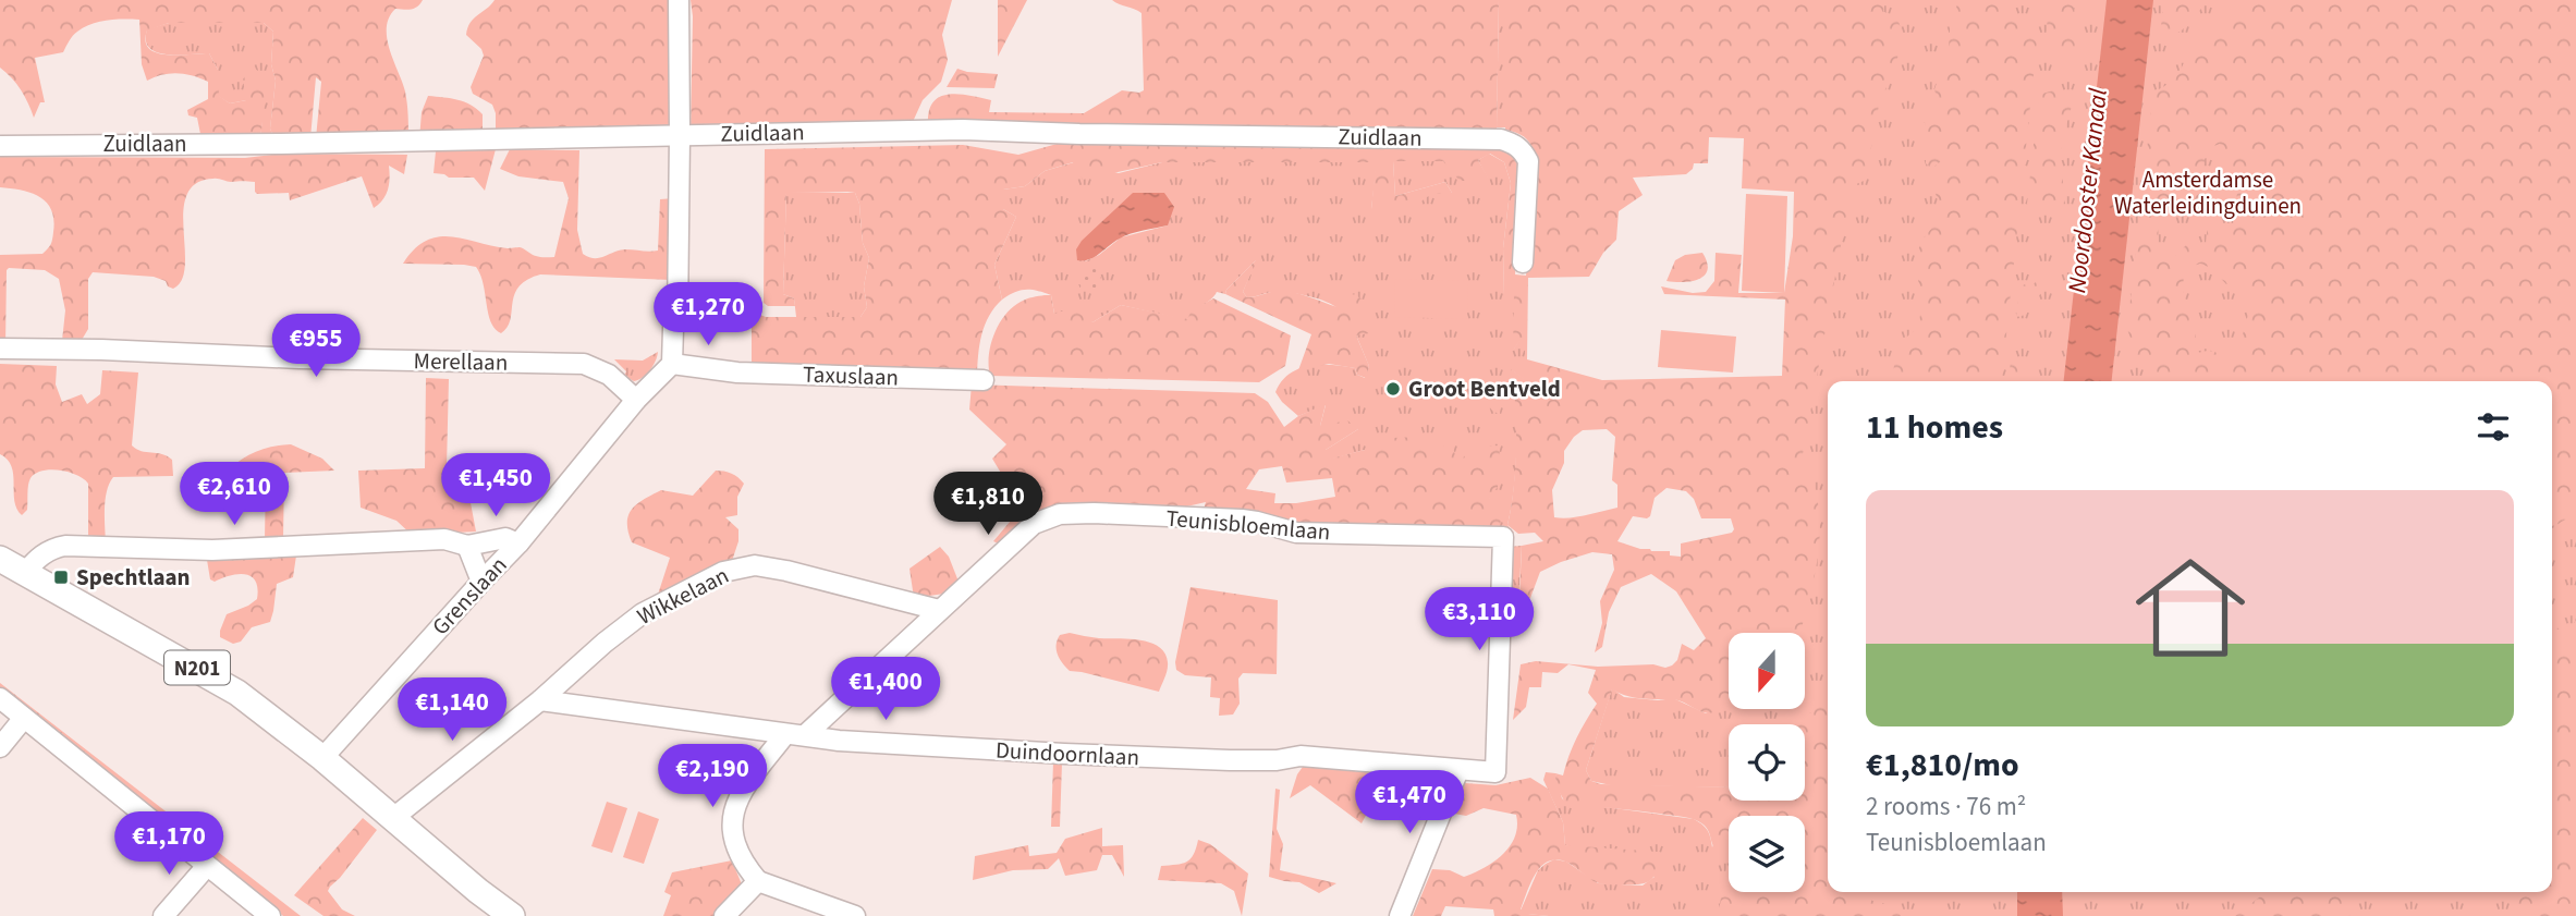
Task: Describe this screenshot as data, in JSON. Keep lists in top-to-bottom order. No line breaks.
{"streets":{"main road":["N201"],"street":["Zuidlaan","Merellaan","Taxuslaan","Teunisbloemlaan","Grenslaan","Wikkelaan","Duindoornlaan"]},"crossings":[["Merellaan","Grenslaan"],["Taxuslaan","Grenslaan"],["Teunisbloemlaan","Wikkelaan"],["Teunisbloemlaan","Duindoornlaan"],["Grenslaan","N201"],["Wikkelaan","N201"],["Wikkelaan","Duindoornlaan"]],"water":["Noordooster Kanaal"],"parks":["Amsterdamse Waterleidingduinen"],"places":{"other":["Groot Bentveld"],"transit":["Spechtlaan"]},"north":"bottom","page":{"price":["€1,270","€955","€1,450","€2,610","€1,810","€3,110","€1,400","€1,140","€2,190","€1,470","€1,170"],"heading":"11 homes","list":[{"name":"€1,810/mo","note":"2 rooms · 76 m² · Teunisbloemlaan"}]}}
